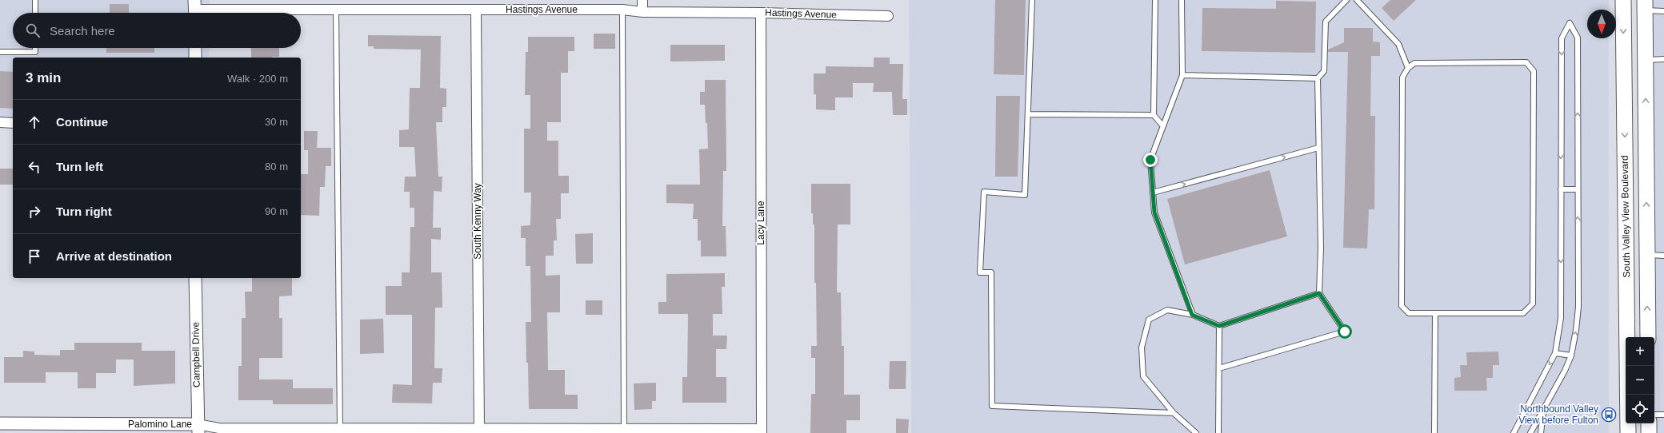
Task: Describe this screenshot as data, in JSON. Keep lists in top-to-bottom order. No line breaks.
{"streets":{"main road":["South Valley View Boulevard"],"street":["Hastings Avenue","South Kenny Way","Lacy Lane","Campbell Drive","Palomino Lane"]},"crossings":[["Hastings Avenue","South Kenny Way"],["Hastings Avenue","Lacy Lane"],["South Kenny Way","Palomino Lane"],["Lacy Lane","Palomino Lane"],["Campbell Drive","Palomino Lane"]],"places":{"bus stop":["Northbound Valley View before Fulton"]},"north":"bottom","page":{"search":"Search here","heading":["3 min","Walk · 200 m"],"list":[["Continue","30 m"],["Turn left","80 m"],["Turn right","90 m"],"Arrive at destination"],"map_buttons":["+","−"]}}
